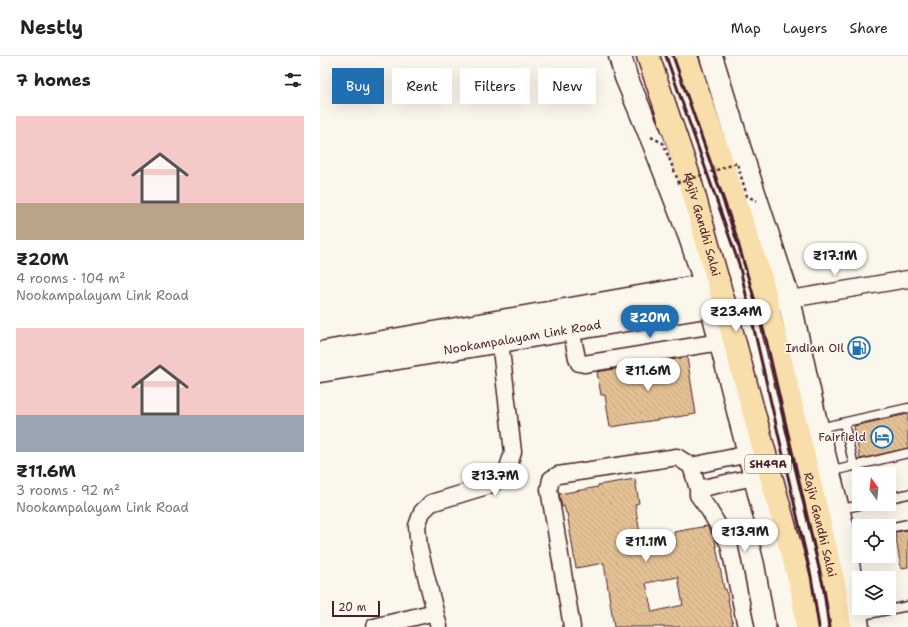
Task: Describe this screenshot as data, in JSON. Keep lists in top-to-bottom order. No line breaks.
{"streets":{"main road":["Rajiv Gandhi Salai","SH49A"],"street":["Nookampalayam Link Road"]},"crossings":[["Rajiv Gandhi Salai","Nookampalayam Link Road"]],"places":{"fuel station":["Indian Oil"],"hotel":["Fairfield"]},"scale_bar":"20 m","north":"top","page":{"header":"Nestly","nav":["Map","Layers","Share"],"heading":"7 homes","chip":["Buy","Rent","Filters","New"],"list":[{"name":"₹20M","note":"4 rooms · 104 m² · Nookampalayam Link Road"},{"name":"₹11.6M","note":"3 rooms · 92 m² · Nookampalayam Link Road"}],"price":["₹17.1M","₹23.4M","₹20M","₹11.6M","₹13.7M","₹13.9M","₹11.1M"],"scale":"20 m"}}
